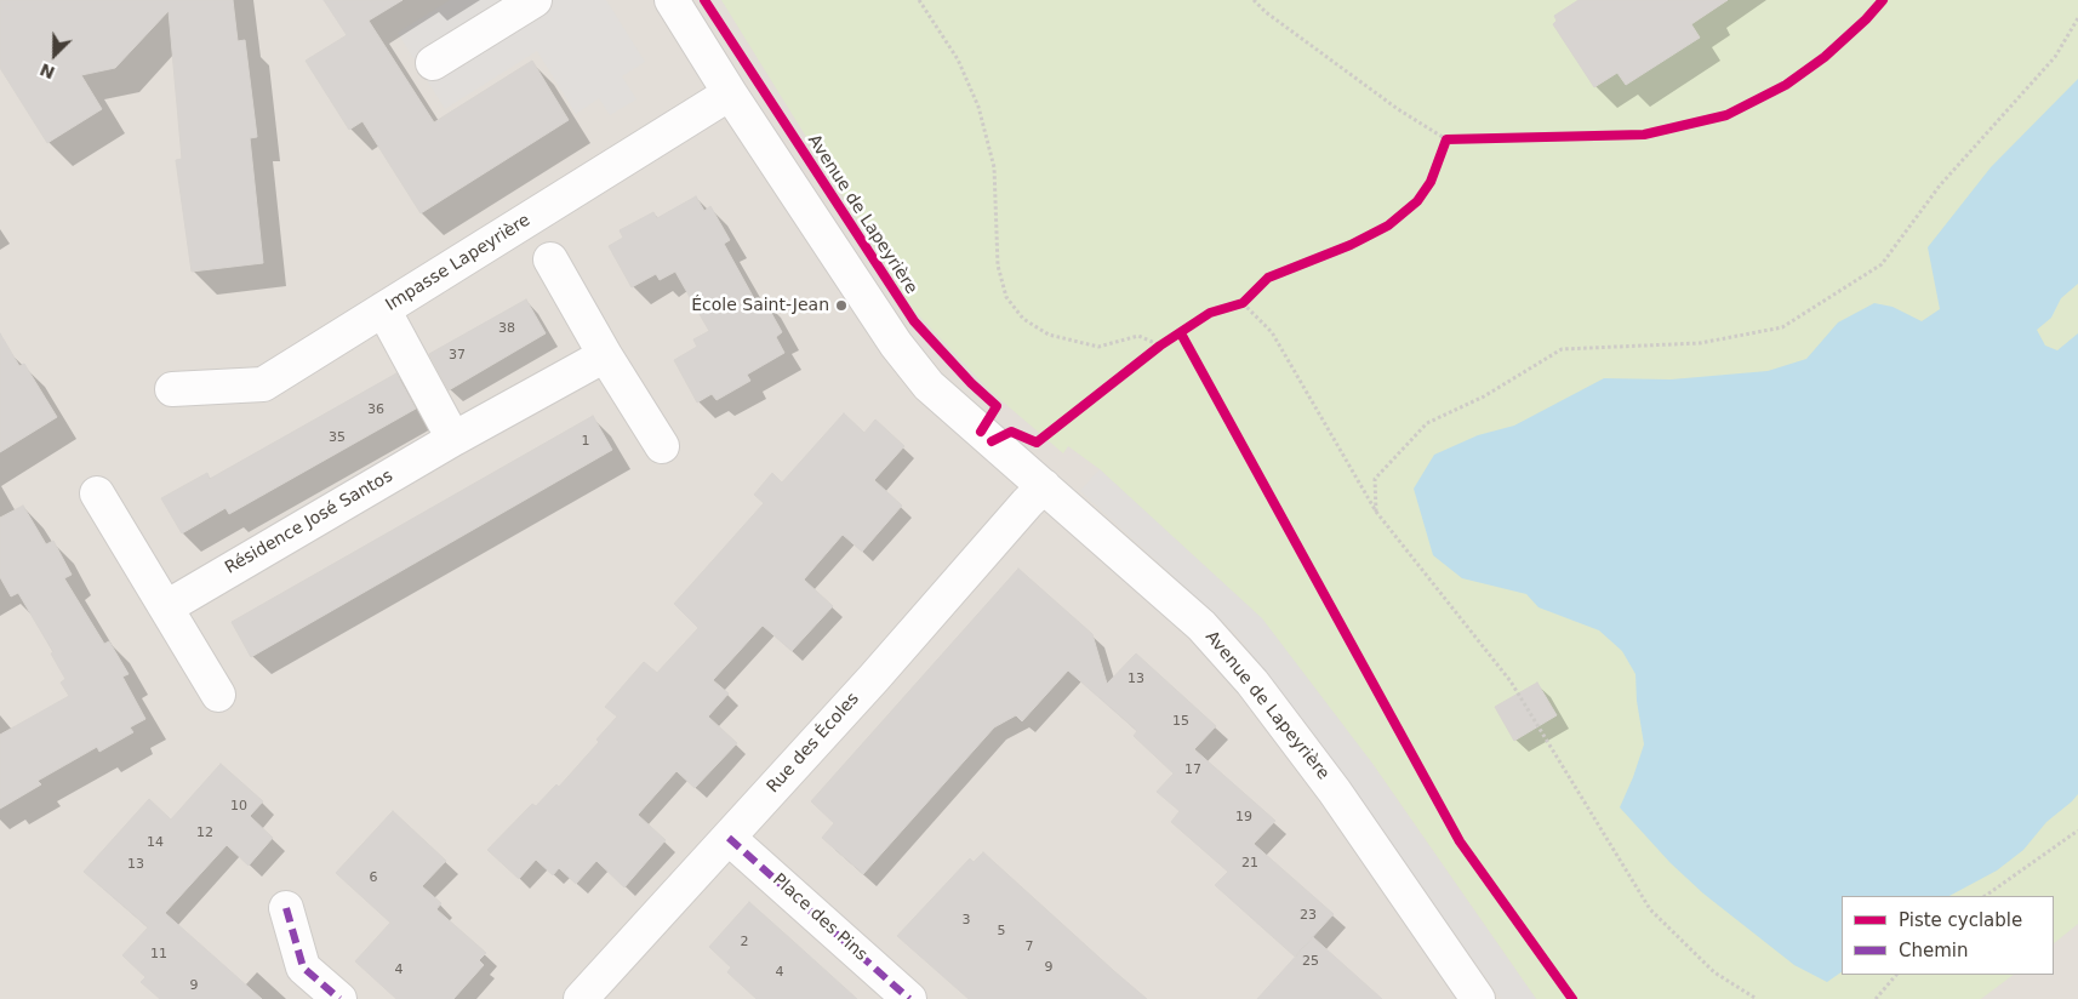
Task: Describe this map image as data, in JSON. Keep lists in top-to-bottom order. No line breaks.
{"streets":{"street":["Avenue de Lapeyrière","Impasse Lapeyrière","Résidence José Santos","Rue des Écoles","Place des Pins"]},"crossings":[["Avenue de Lapeyrière","Impasse Lapeyrière"],["Avenue de Lapeyrière","Rue des Écoles"],["Rue des Écoles","Place des Pins"]],"places":["École Saint-Jean"],"house_numbers":["38","37","36","35","1","13","15","17","10","19","12","14","21","13","6","23","3","5","2","7","11","25","9","4","4","9"],"legend":["Piste cyclable","Chemin"],"north":"bottom left"}
